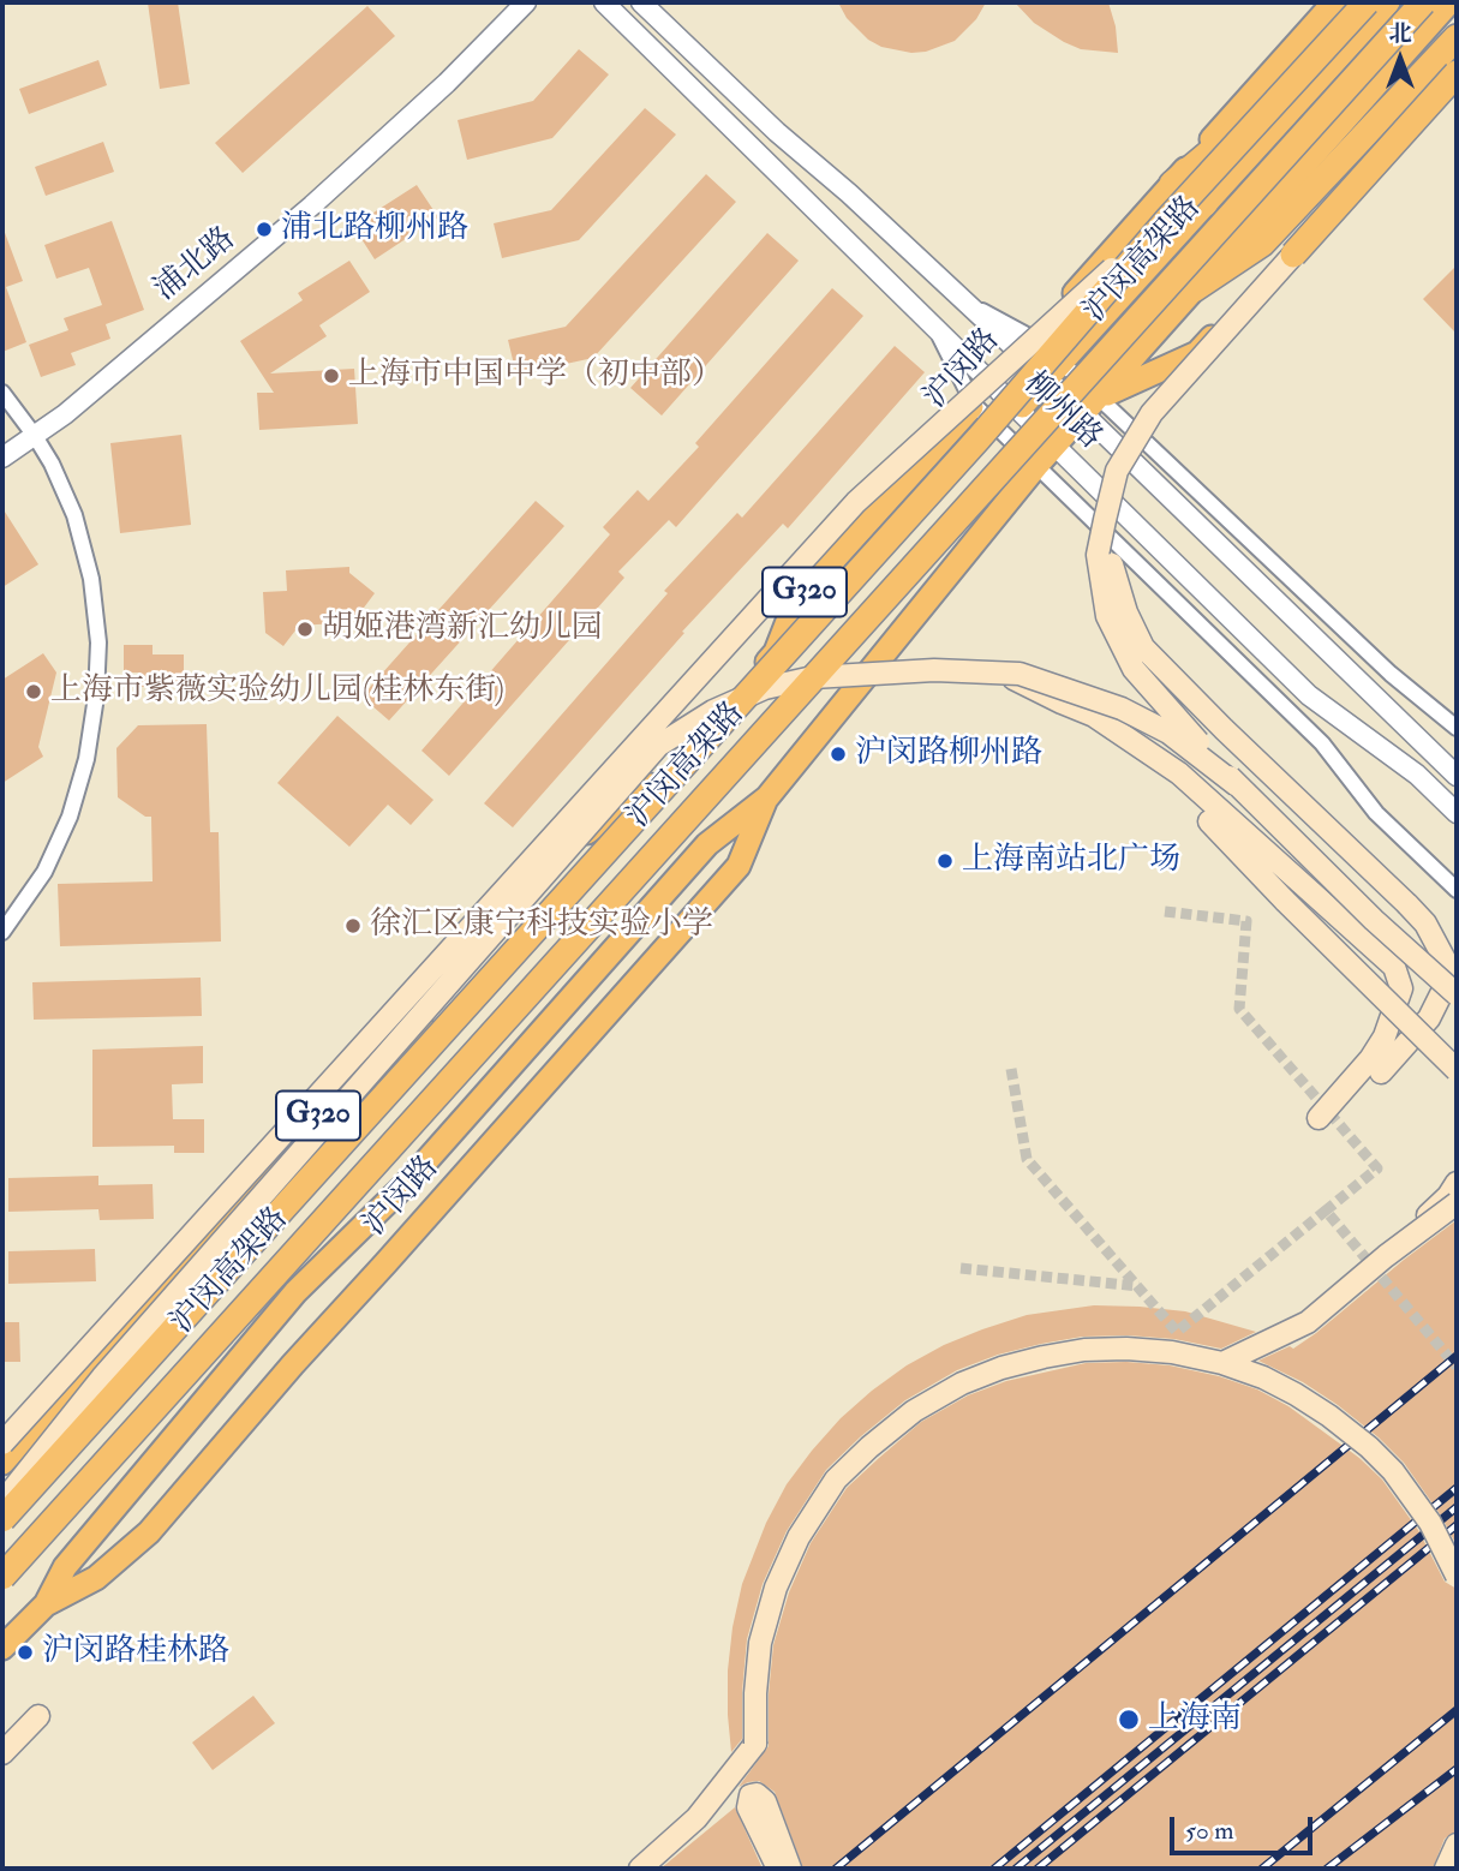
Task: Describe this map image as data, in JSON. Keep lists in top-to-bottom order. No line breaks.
{"streets":{"highway":["沪闵高架路"],"main road":["沪闵路","G320"],"street":["浦北路","柳州路"]},"crossings":[["沪闵路","柳州路"]],"places":["浦北路柳州路","上海市中国中学（初中部）","胡姬港湾新汇幼儿园","上海市紫薇实验幼儿园(桂林东街)","沪闵路柳州路","上海南站北广场","徐汇区康宁科技实验小学","沪闵路桂林路","上海南"],"scale_bar":"50 m","north":"top"}
